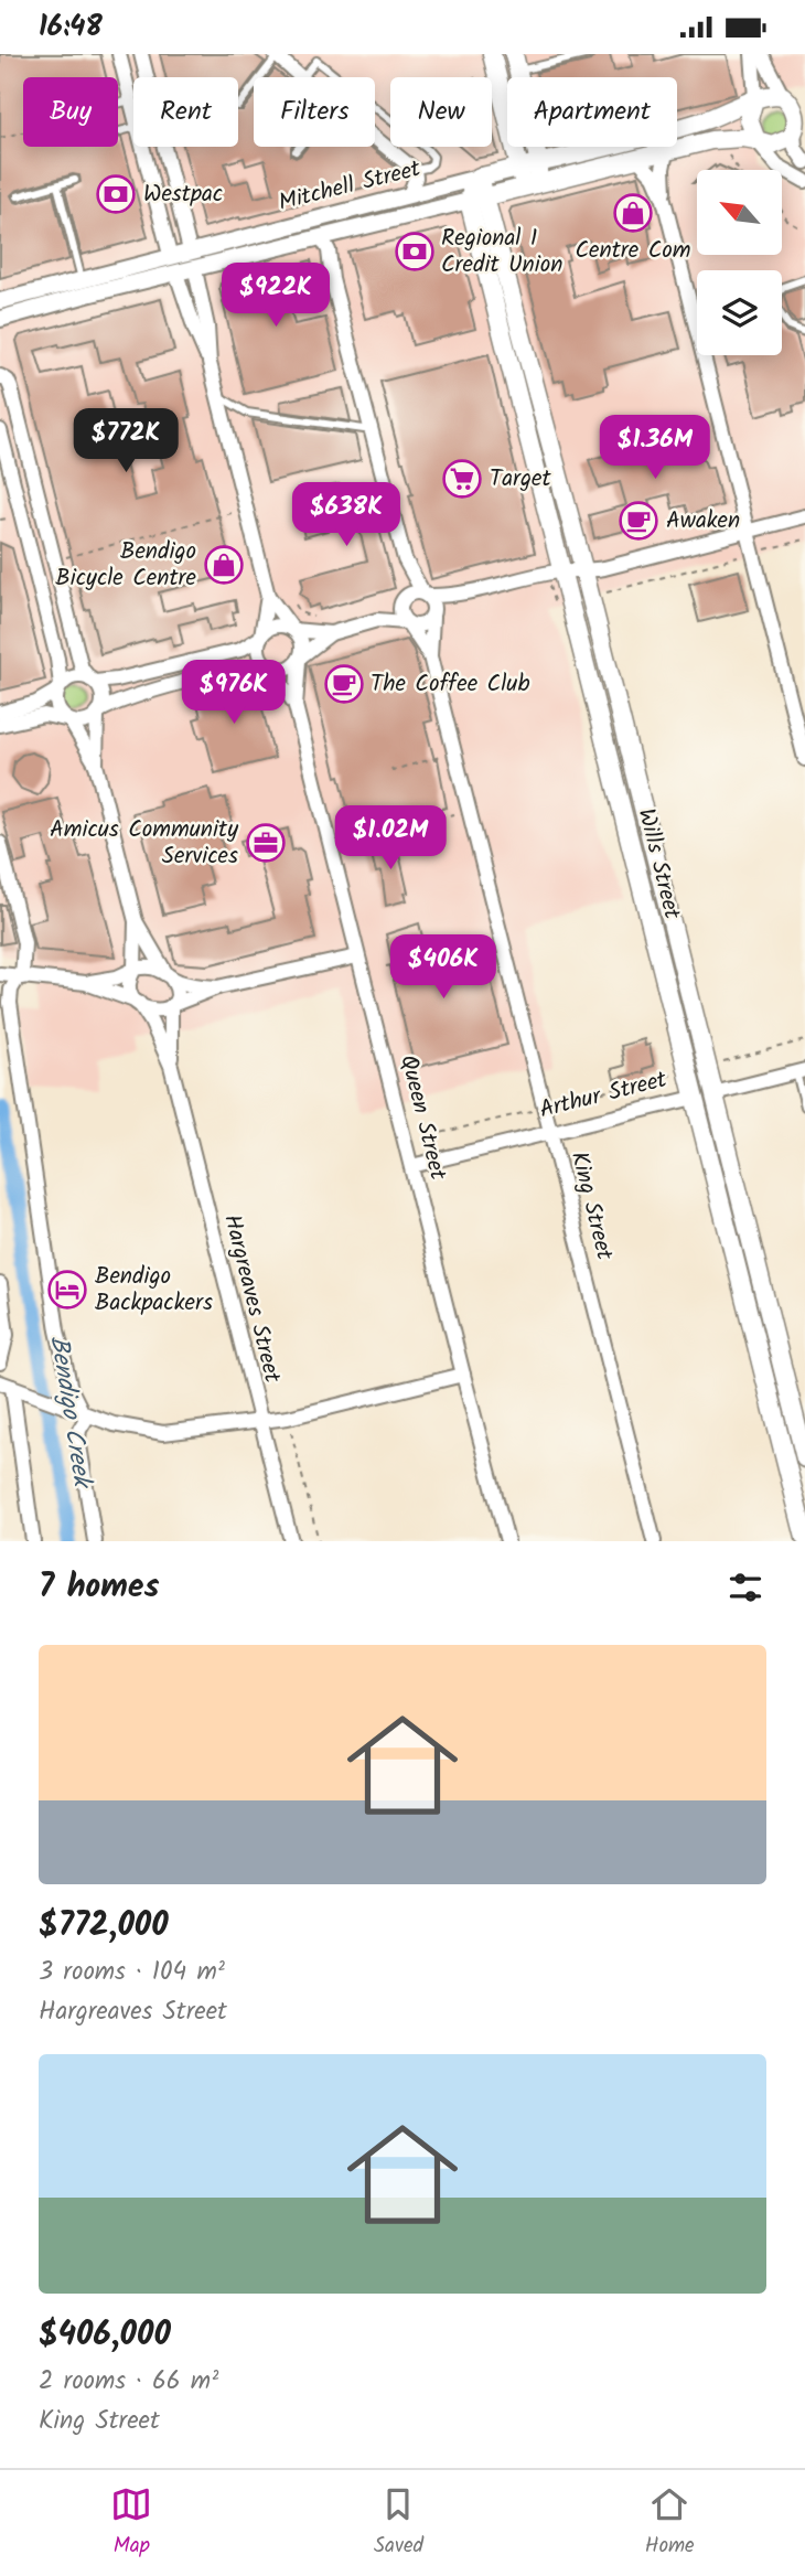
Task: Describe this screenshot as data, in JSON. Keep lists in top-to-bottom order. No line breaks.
{"streets":{"main road":["Mitchell Street","Wills Street","Arthur Street"],"street":["Queen Street","King Street","Hargreaves Street"]},"crossings":[["Mitchell Street","Wills Street"],["Wills Street","Arthur Street"],["Arthur Street","Queen Street"],["Arthur Street","King Street"]],"water":["Bendigo Creek"],"places":{"bank":["Westpac","Regional 1 Credit Union"],"shop":["Centre Com","Bendigo Bicycle Centre"],"supermarket":["Target"],"cafe":["Awaken","The Coffee Club"],"office":["Amicus Community Services"],"hotel":["Bendigo Backpackers"]},"north":"top left","page":{"status":"16:48","chip":["Buy","Rent","Filters","New","Apartment"],"price":["$922K","$772K","$1.36M","$638K","$976K","$1.02M","$406K"],"heading":"7 homes","list":[{"name":"$772,000","note":"3 rooms · 104 m² · Hargreaves Street"},{"name":"$406,000","note":"2 rooms · 66 m² · King Street"}],"tabs":["Map","Saved","Home"]}}
